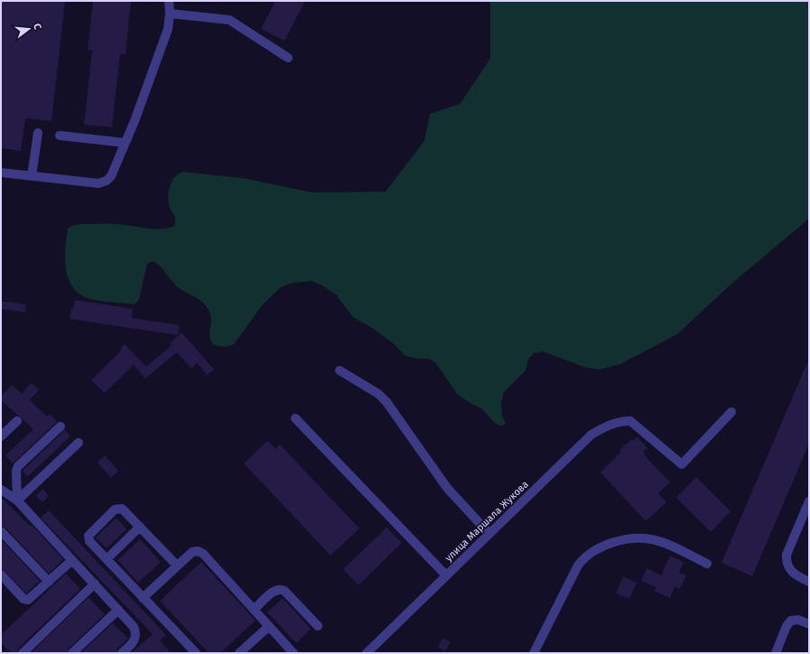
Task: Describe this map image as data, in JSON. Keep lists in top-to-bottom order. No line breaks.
{"streets":{"street":["улица Маршала Жукова"]},"north":"right"}
